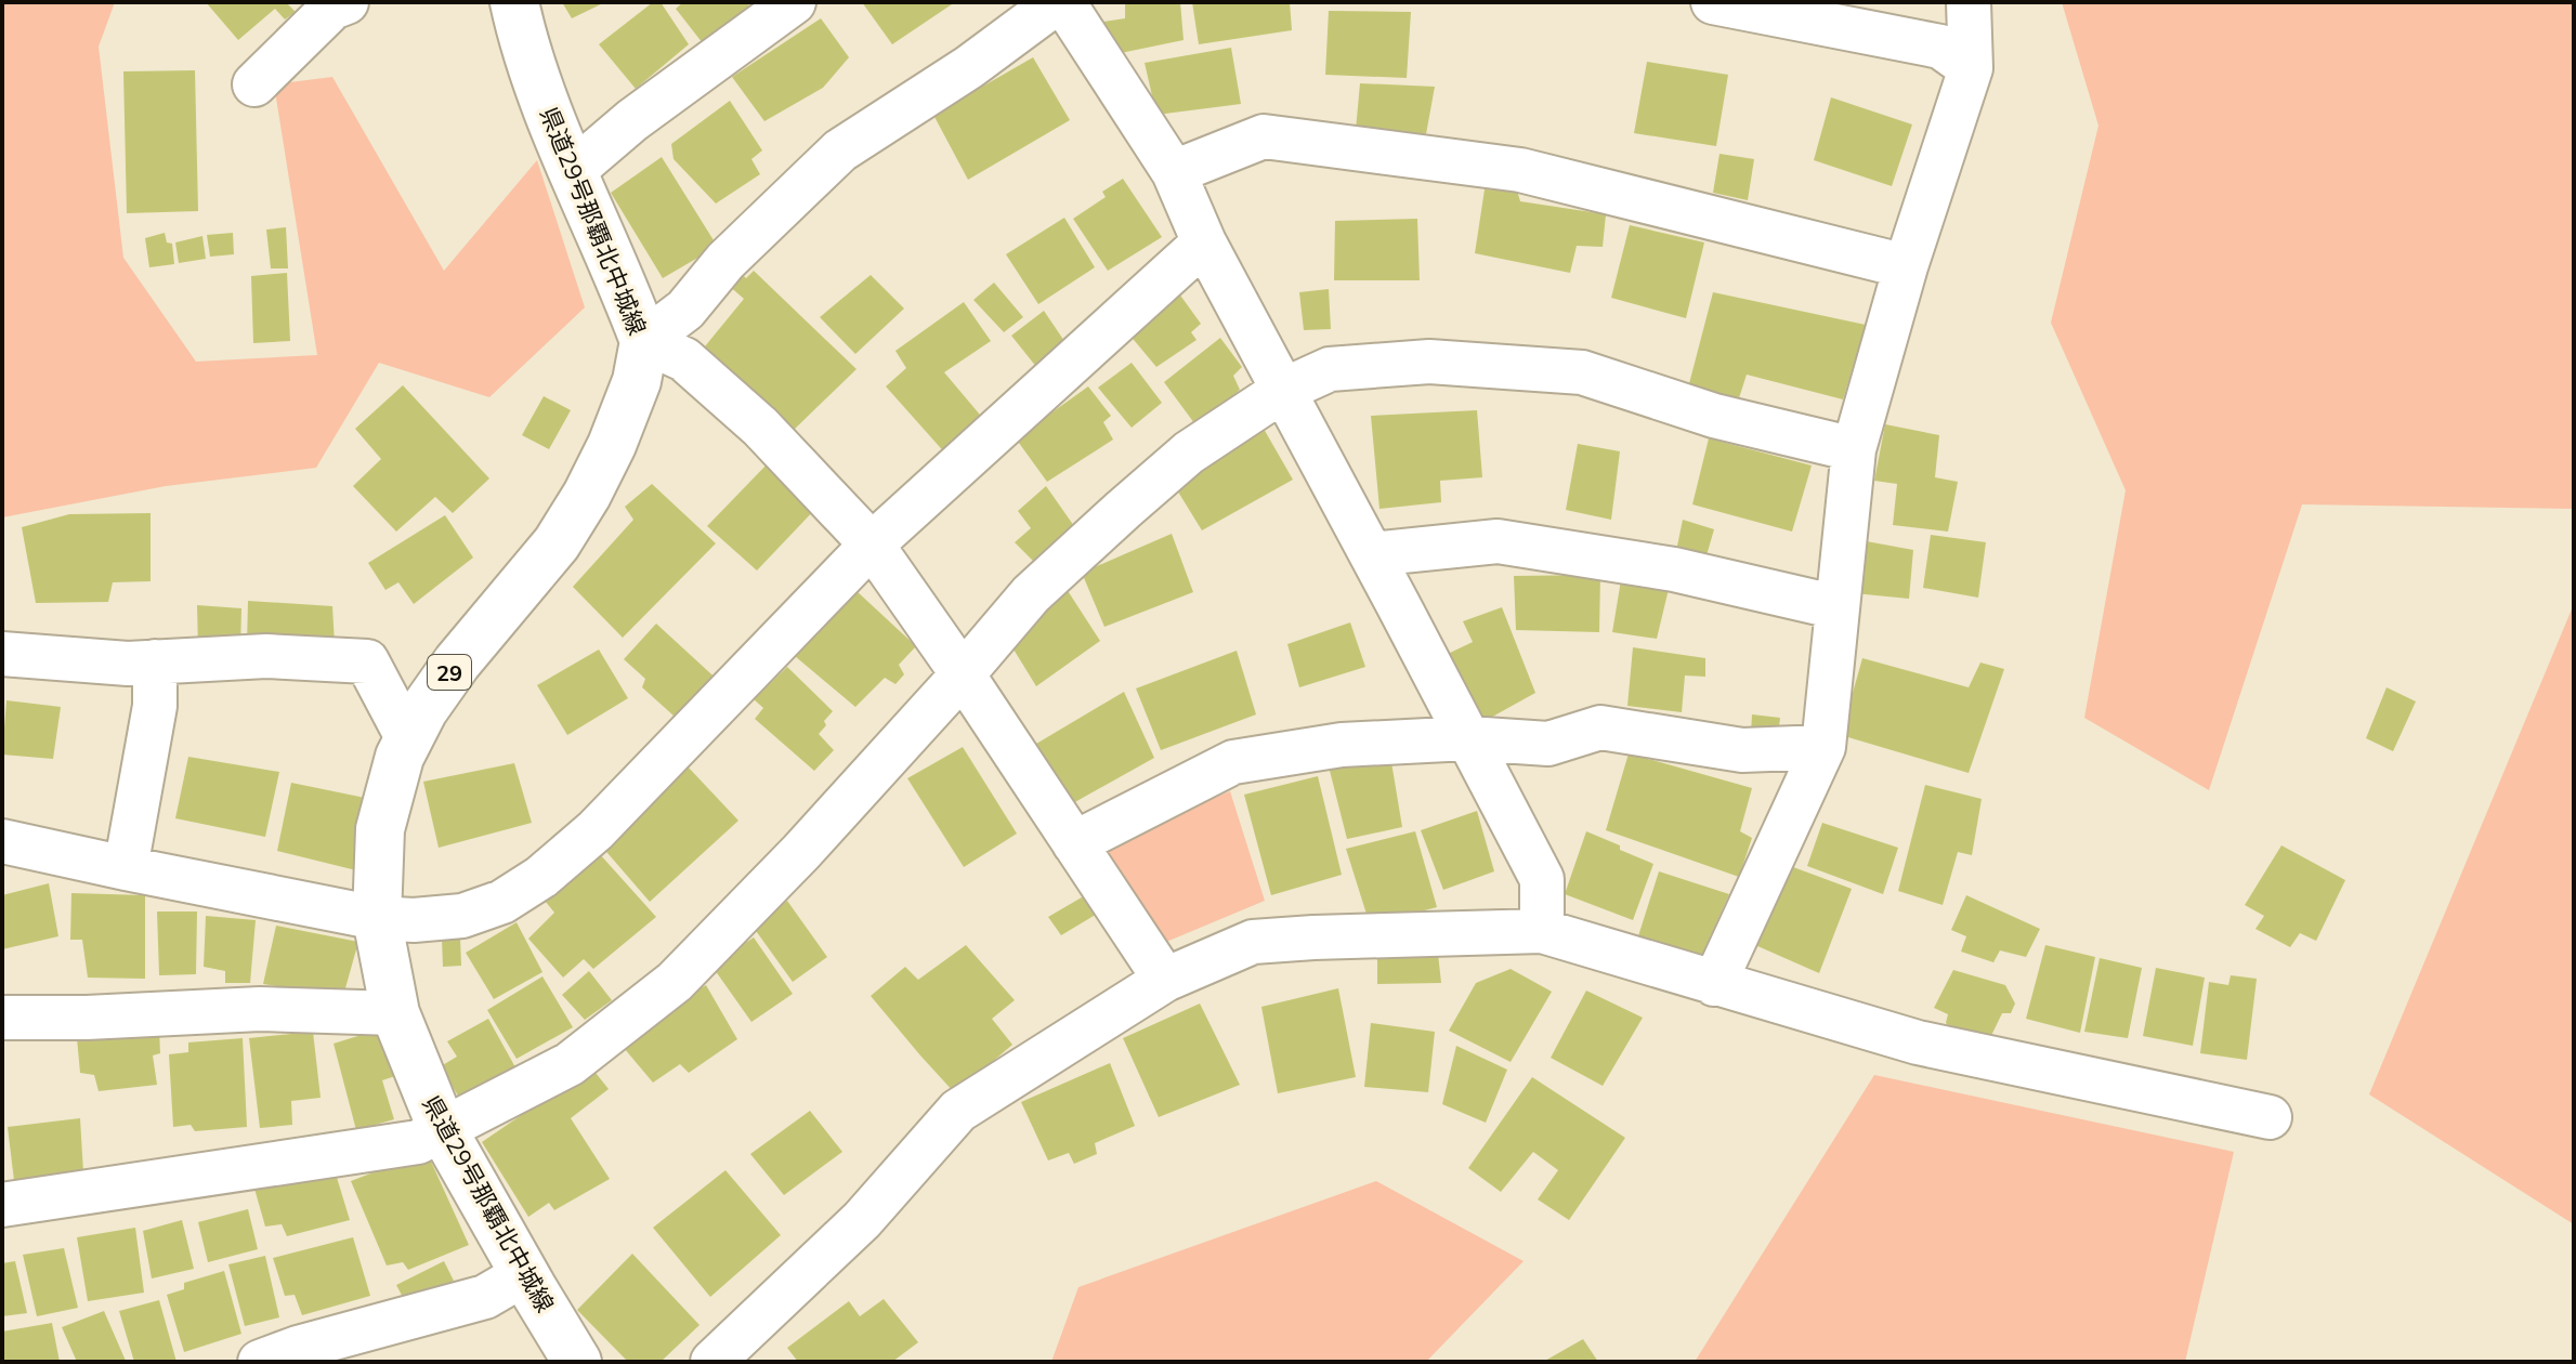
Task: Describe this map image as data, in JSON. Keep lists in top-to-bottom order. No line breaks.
{"streets":{"main road":["県道29号那覇北中城線","29"]}}
